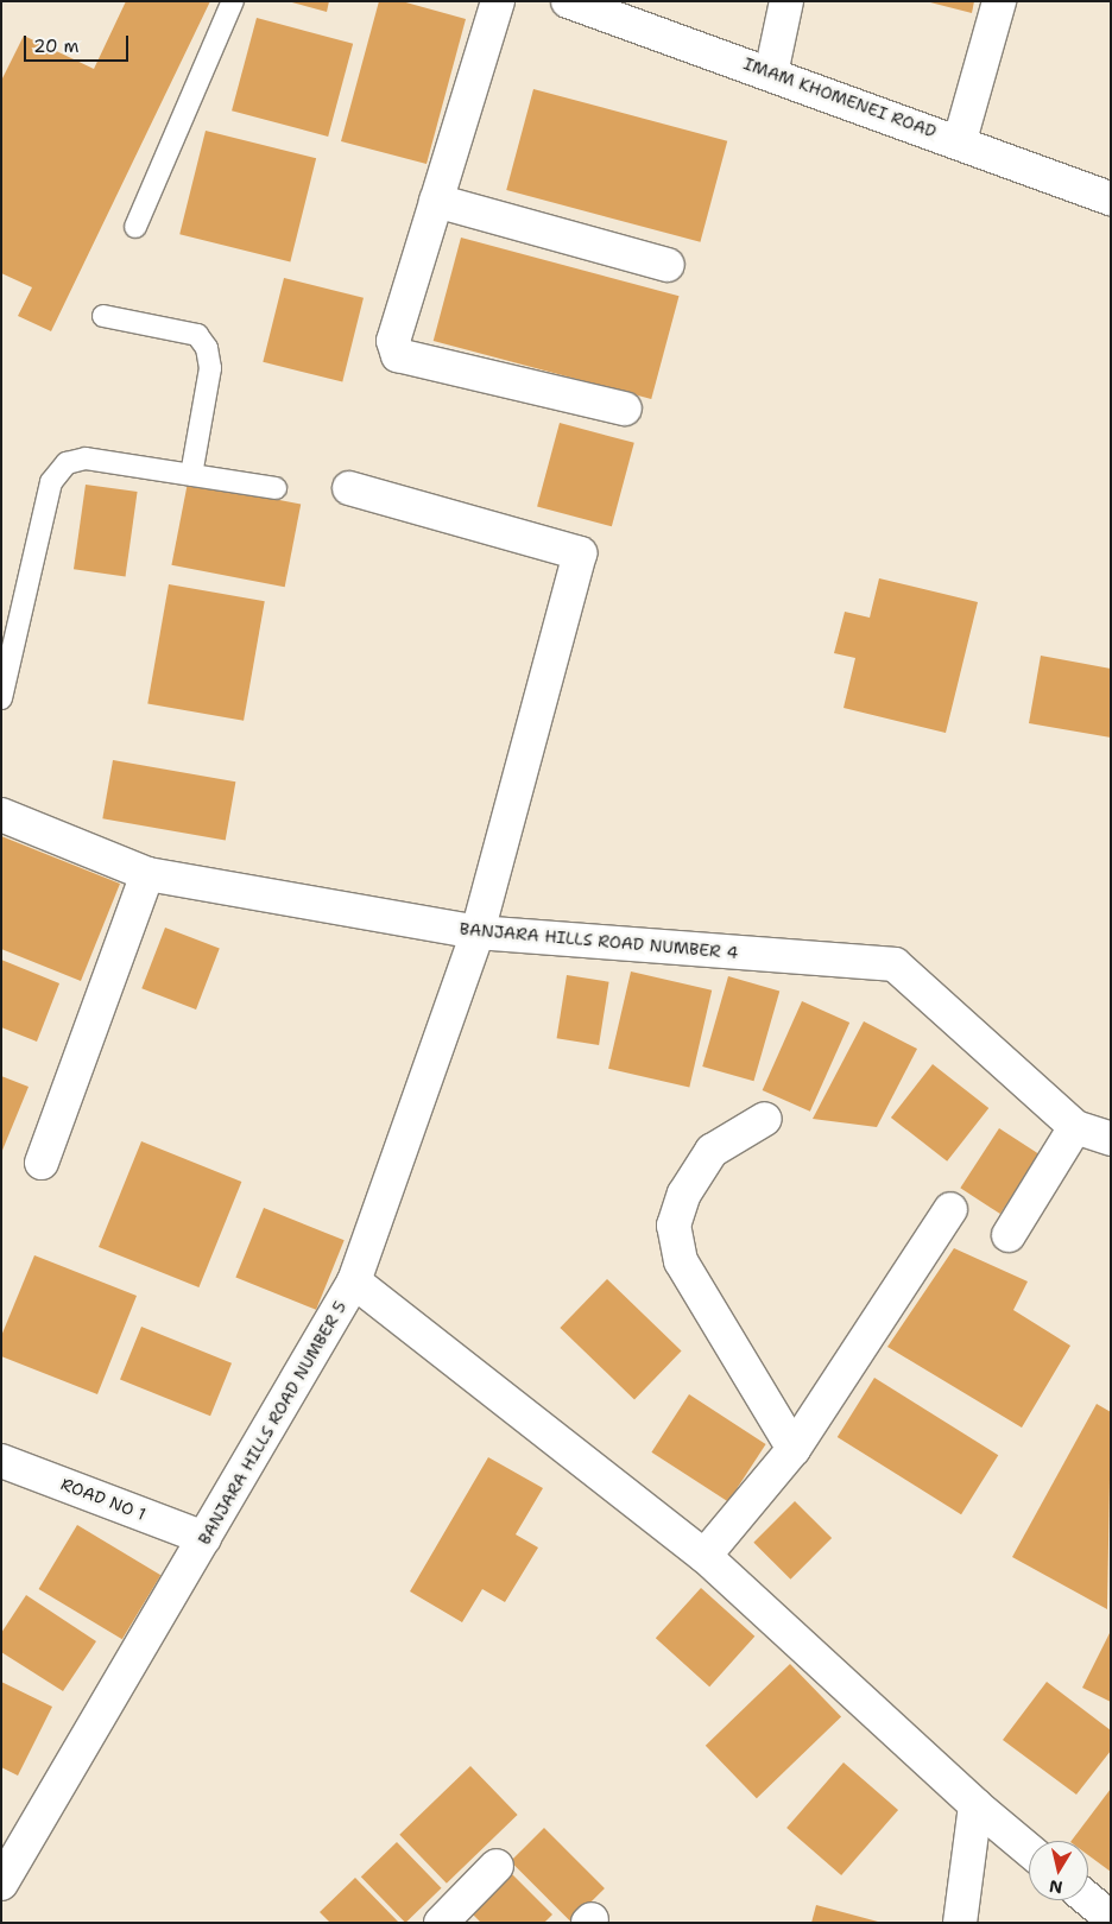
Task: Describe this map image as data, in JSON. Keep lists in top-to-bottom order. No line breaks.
{"streets":{"street":["IMAM KHOMENEI ROAD","BANJARA HILLS ROAD NUMBER 4","BANJARA HILLS ROAD NUMBER 5","ROAD NO 1"]},"crossings":[["BANJARA HILLS ROAD NUMBER 4","BANJARA HILLS ROAD NUMBER 5"],["BANJARA HILLS ROAD NUMBER 5","ROAD NO 1"]],"scale_bar":"20 m","north":"bottom"}
